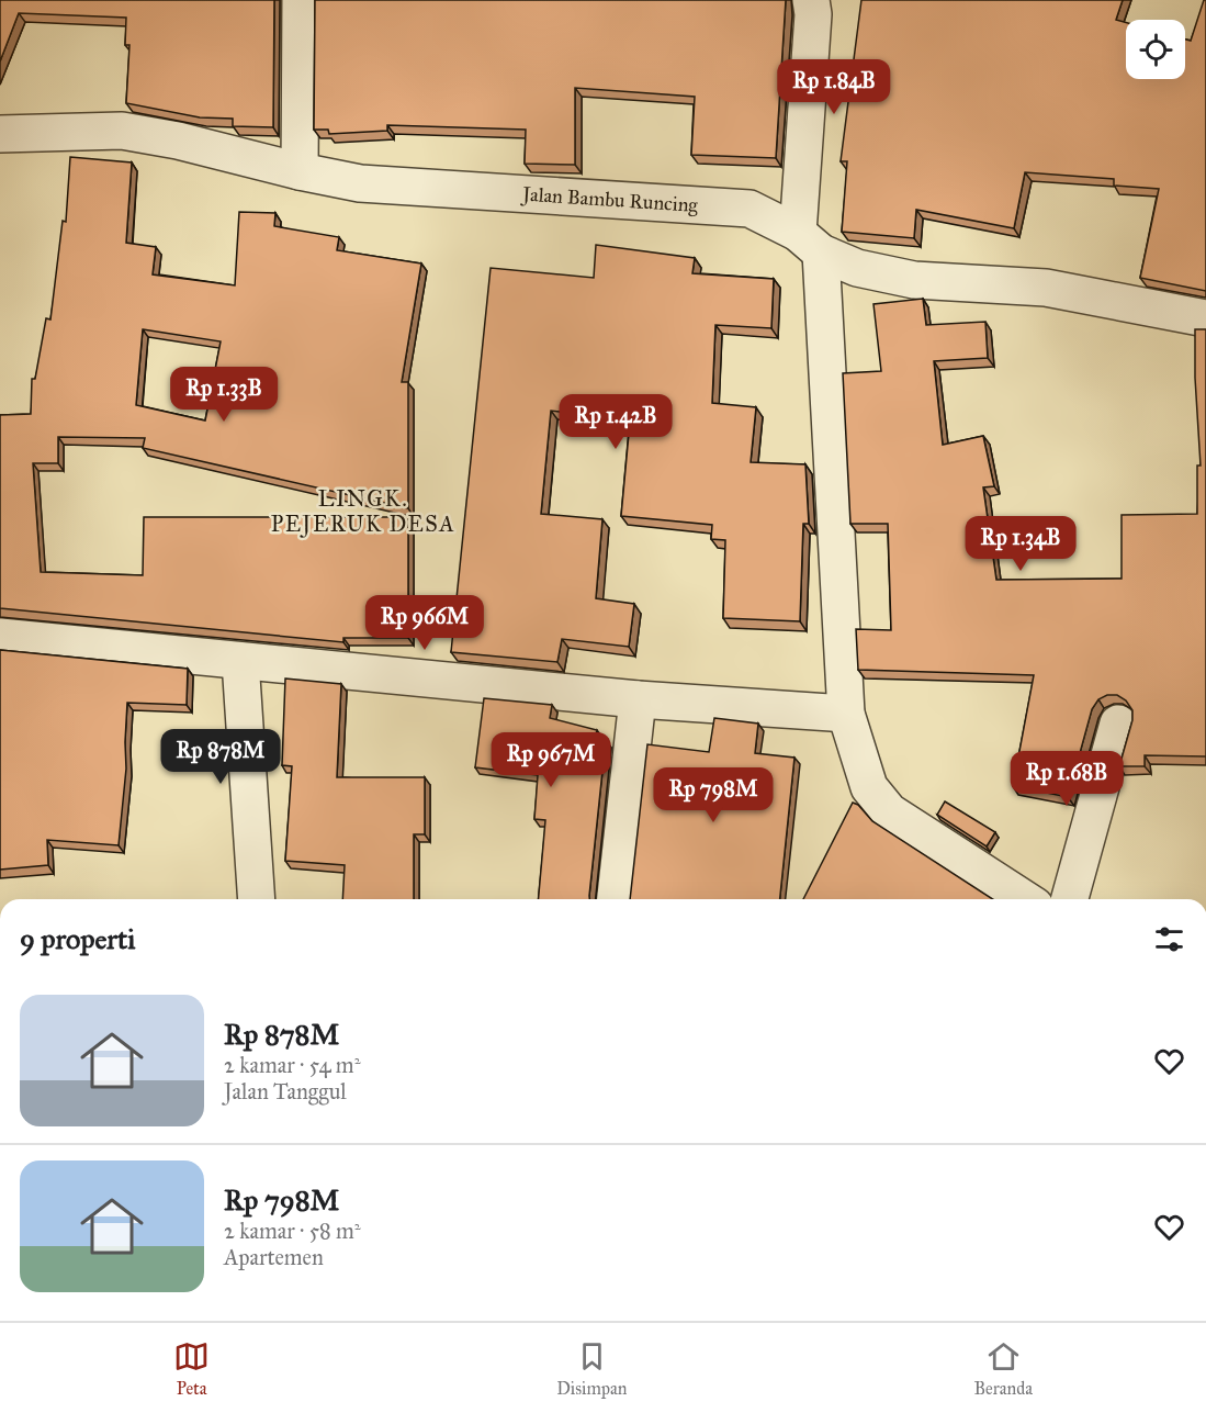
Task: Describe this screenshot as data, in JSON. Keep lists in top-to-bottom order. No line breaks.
{"streets":{"street":["Jalan Bambu Runcing"]},"districts":["LINGK. PEJERUK DESA"],"page":{"price":["Rp 1.84B","Rp 1.33B","Rp 1.42B","Rp 1.34B","Rp 966M","Rp 878M","Rp 967M","Rp 1.68B","Rp 798M"],"heading":"9 properti","list":[{"name":"Rp 878M","note":"2 kamar · 54 m² · Jalan Tanggul"},{"name":"Rp 798M","note":"2 kamar · 58 m² · Apartemen"}],"tabs":["Peta","Disimpan","Beranda"]}}
